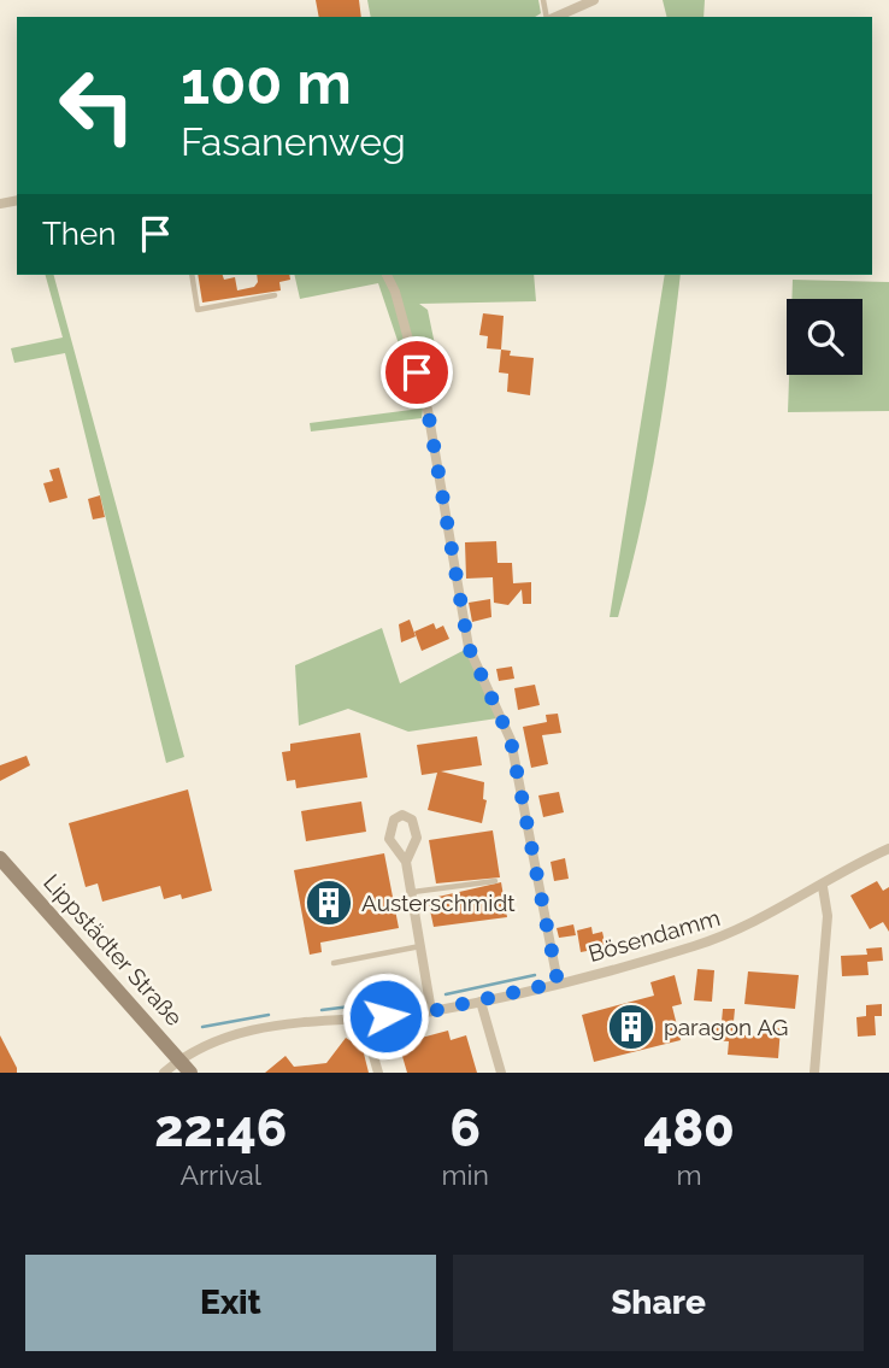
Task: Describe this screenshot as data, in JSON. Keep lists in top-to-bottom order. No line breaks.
{"streets":{"main road":["Lippstädter Straße"],"street":["Bösendamm"]},"crossings":[["Bösendamm","Lippstädter Straße"]],"places":{"building":["Austerschmidt","paragon AG"]},"page":{"turn":["100 m","Fasanenweg"],"then":"Then","eta":["22:46","Arrival","6","min","480","m"],"buttons":["Exit","Share"]}}
